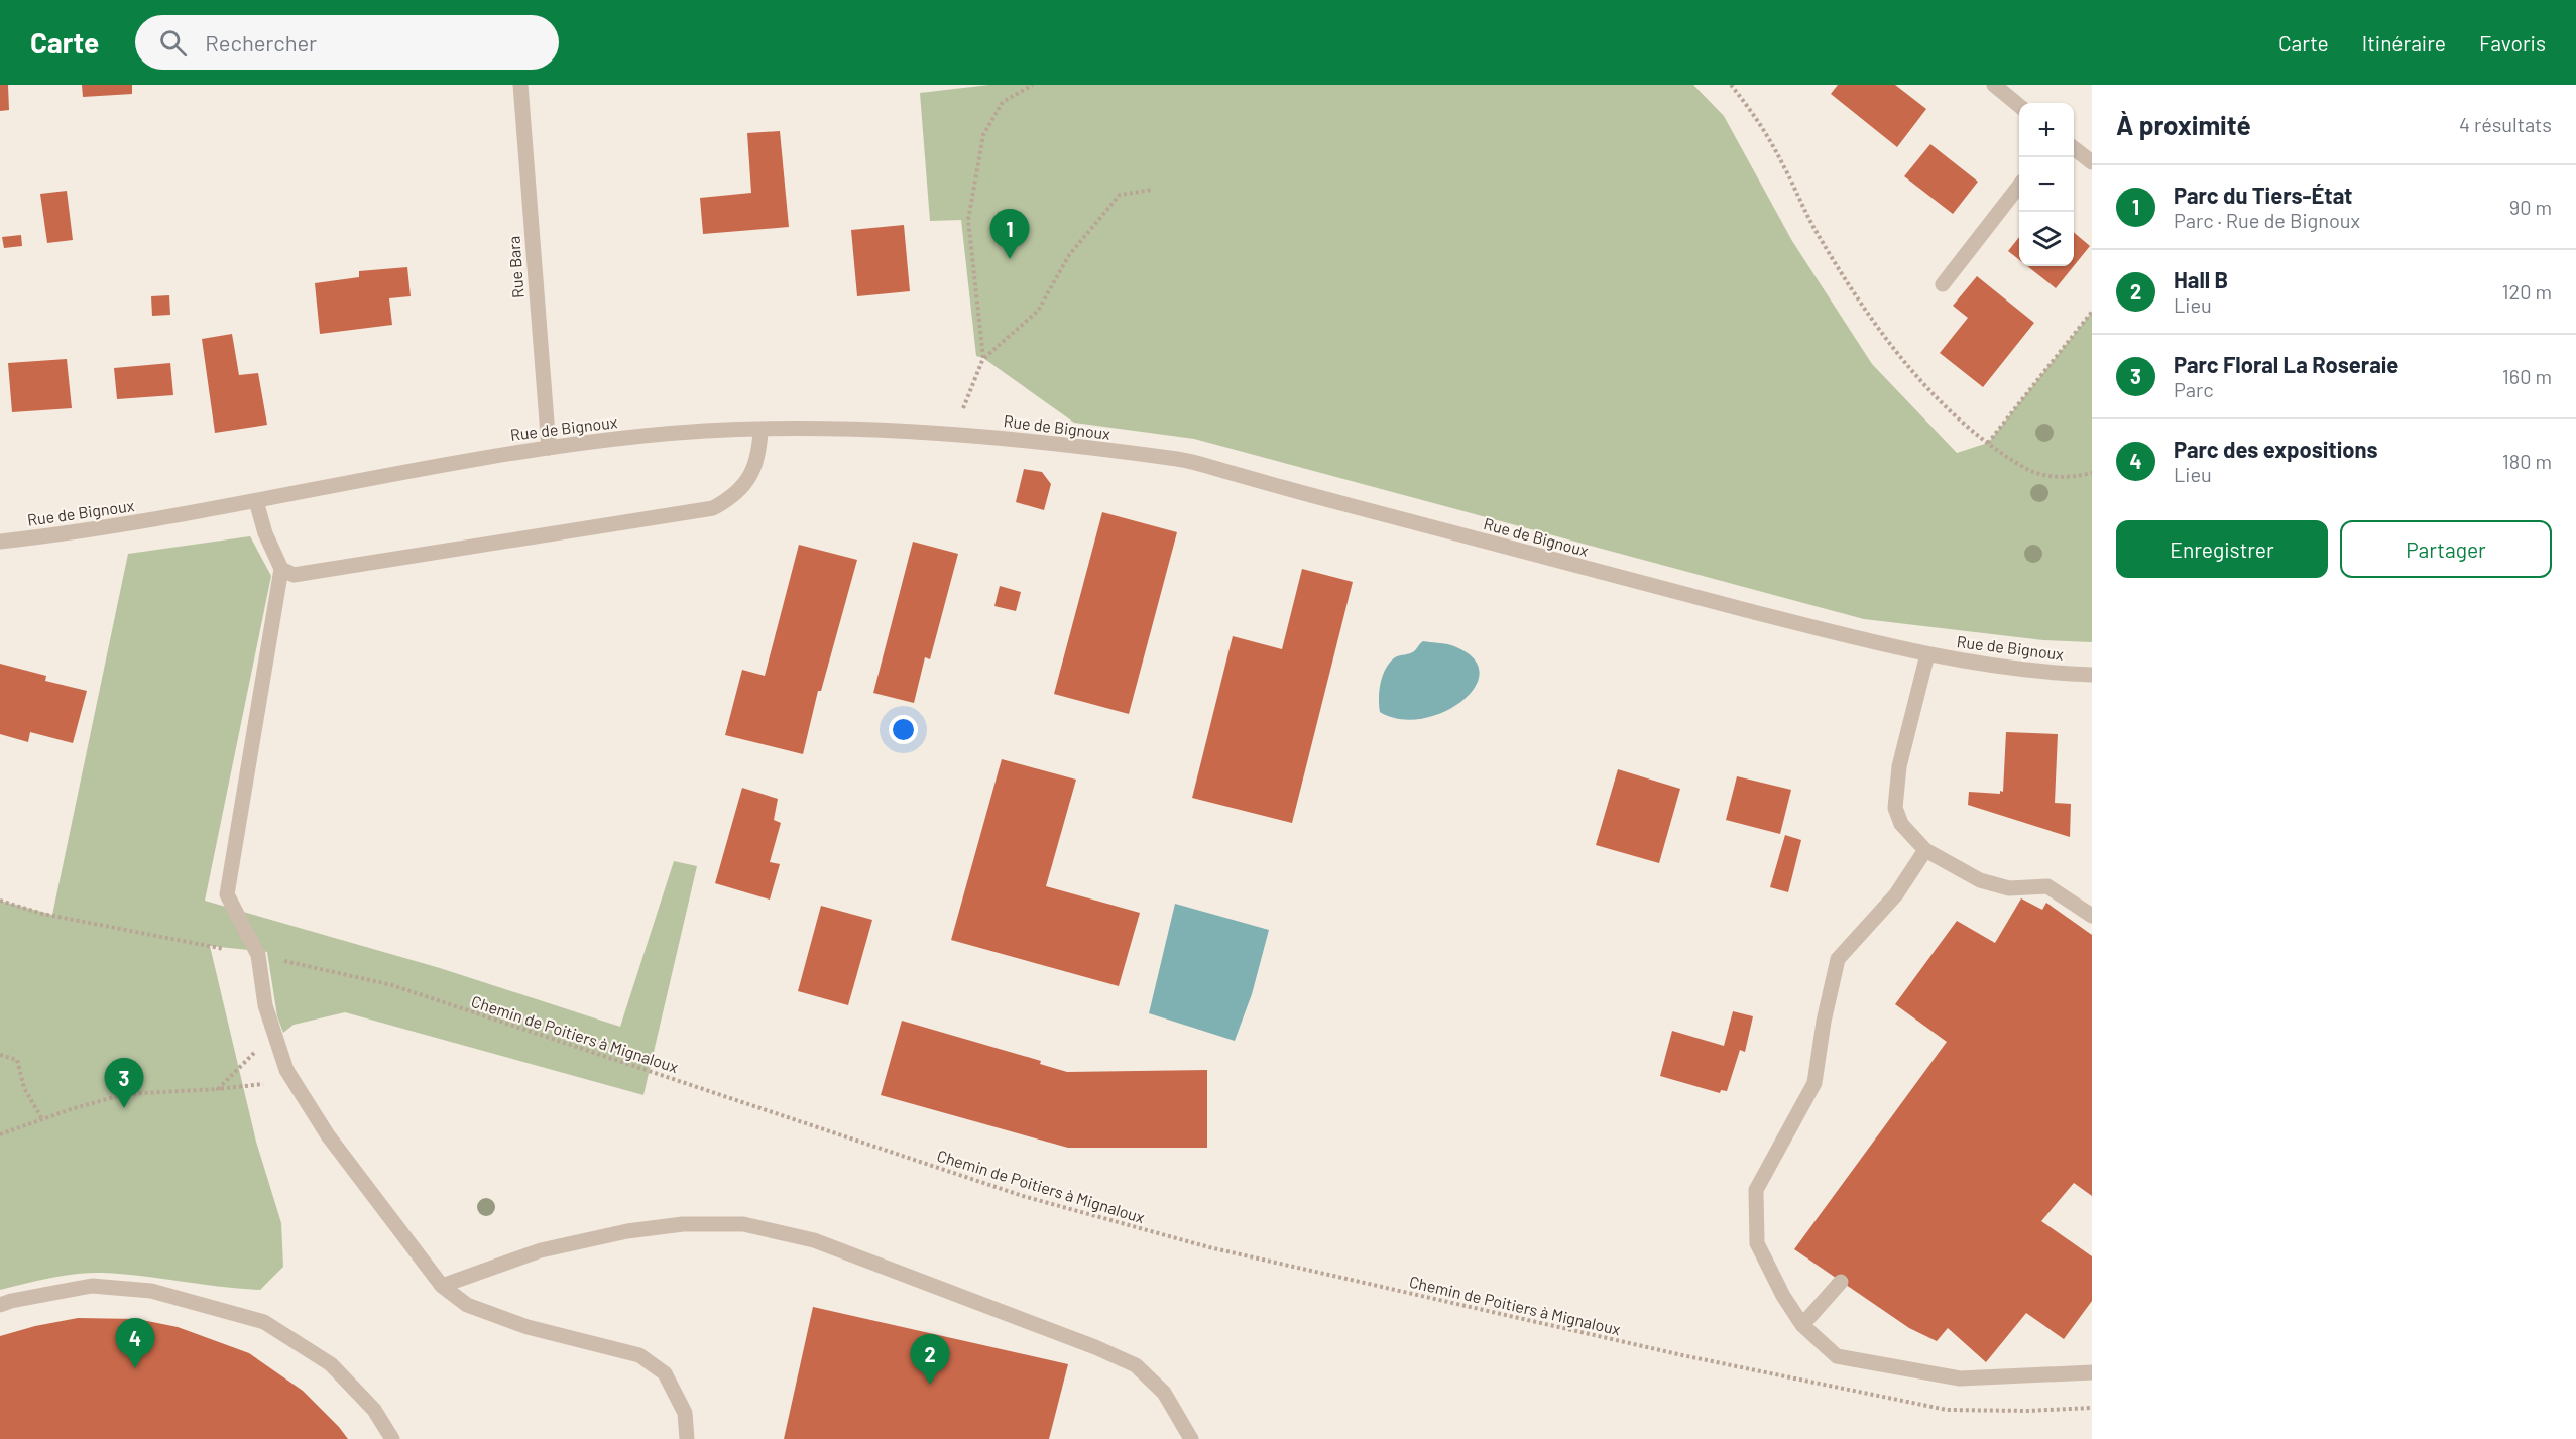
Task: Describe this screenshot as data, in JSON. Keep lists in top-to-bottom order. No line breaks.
{"streets":{"street":["Rue Bara","Rue de Bignoux"],"path":["Chemin de Poitiers à Mignaloux"]},"crossings":[["Rue Bara","Rue de Bignoux"]],"page":{"header":"Carte","search":"Rechercher","nav":["Carte","Itinéraire","Favoris"],"heading":["À proximité","4 résultats"],"map_buttons":["+","−"],"list":[{"mark":"1","name":"Parc du Tiers-État","note":"Parc · Rue de Bignoux","value":"90 m"},{"mark":"2","name":"Hall B","note":"Lieu","value":"120 m"},{"mark":"3","name":"Parc Floral La Roseraie","note":"Parc","value":"160 m"},{"mark":"4","name":"Parc des expositions","note":"Lieu","value":"180 m"}],"pins":["1","3","4","2"],"buttons":["Enregistrer","Partager"]}}
